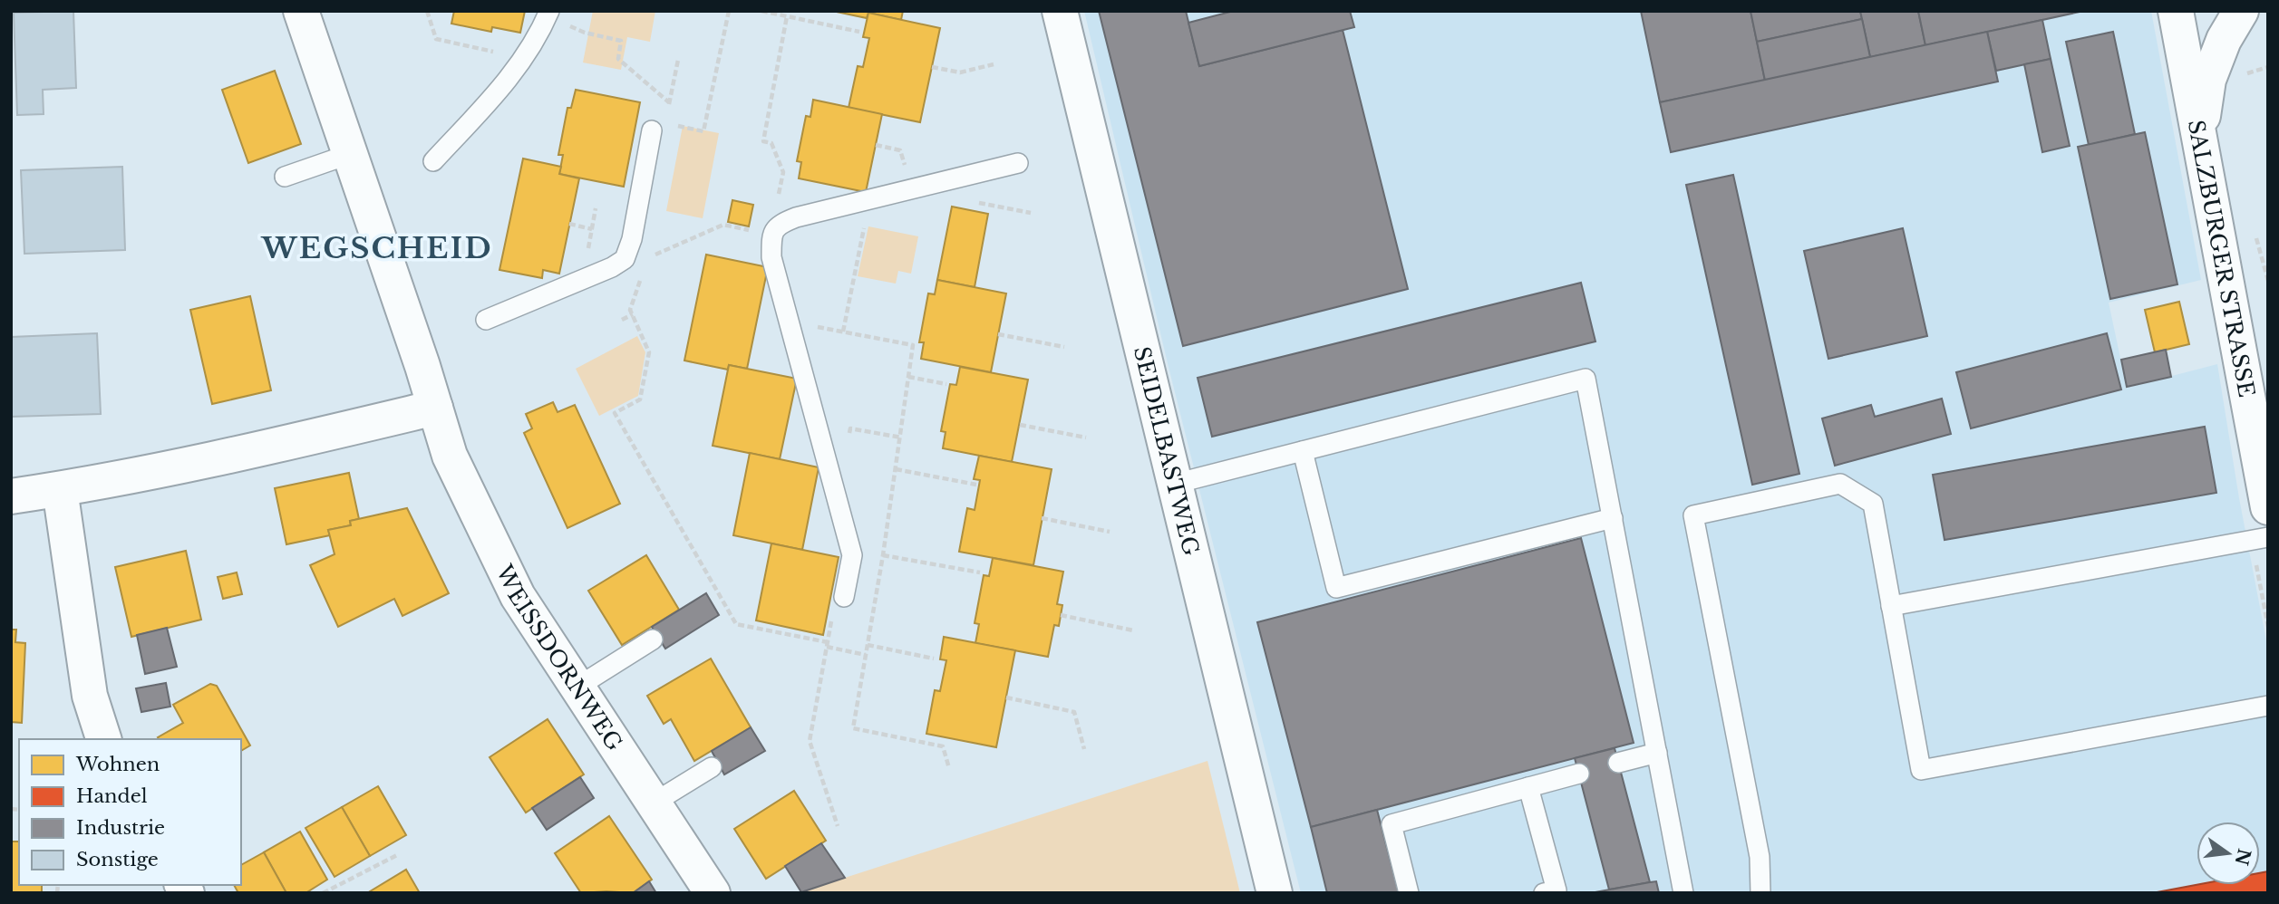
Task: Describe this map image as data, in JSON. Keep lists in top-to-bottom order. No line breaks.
{"streets":{"street":["SALZBURGER STRASSE","SEIDELBASTWEG","WEISSDORNWEG"]},"districts":["WEGSCHEID"],"legend":["Wohnen","Handel","Industrie","Sonstige"],"north":"right"}
